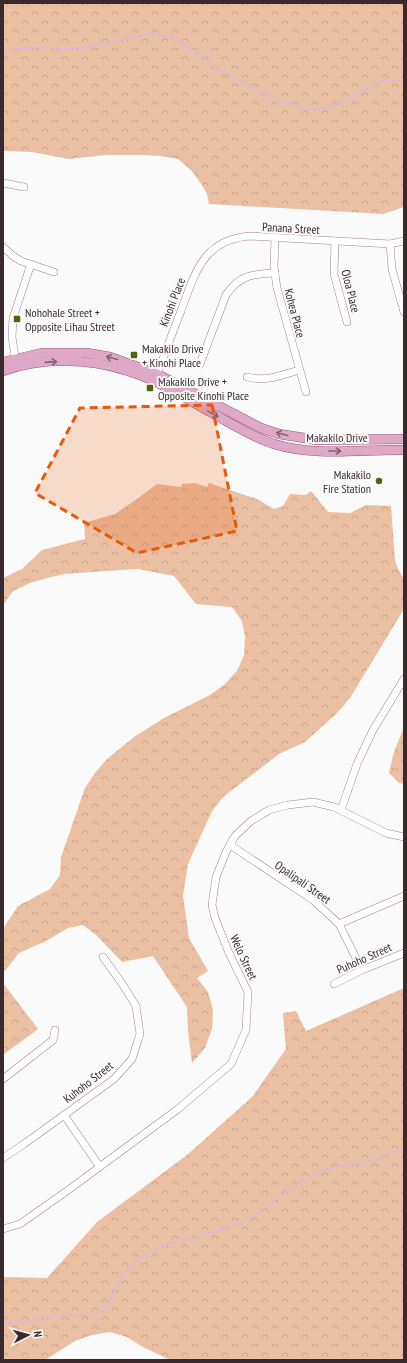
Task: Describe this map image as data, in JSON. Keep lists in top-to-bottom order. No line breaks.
{"streets":{"main road":["Makakilo Drive"],"street":["Panana Street","Oloa Place","Kinohi Place","Kohea Place","Opalipali Street","Welo Street","Puhoho Street","Kuhoho Street"]},"crossings":[["Panana Street","Oloa Place"],["Panana Street","Kinohi Place"],["Panana Street","Kohea Place"],["Kinohi Place","Makakilo Drive"],["Opalipali Street","Welo Street"],["Opalipali Street","Puhoho Street"]],"places":{"transit":["Nohohale Street + Opposite Lihau Street","Makakilo Drive + Kinohi Place","Makakilo Drive + Opposite Kinohi Place"],"other":["Makakilo Fire Station"]},"north":"right"}
